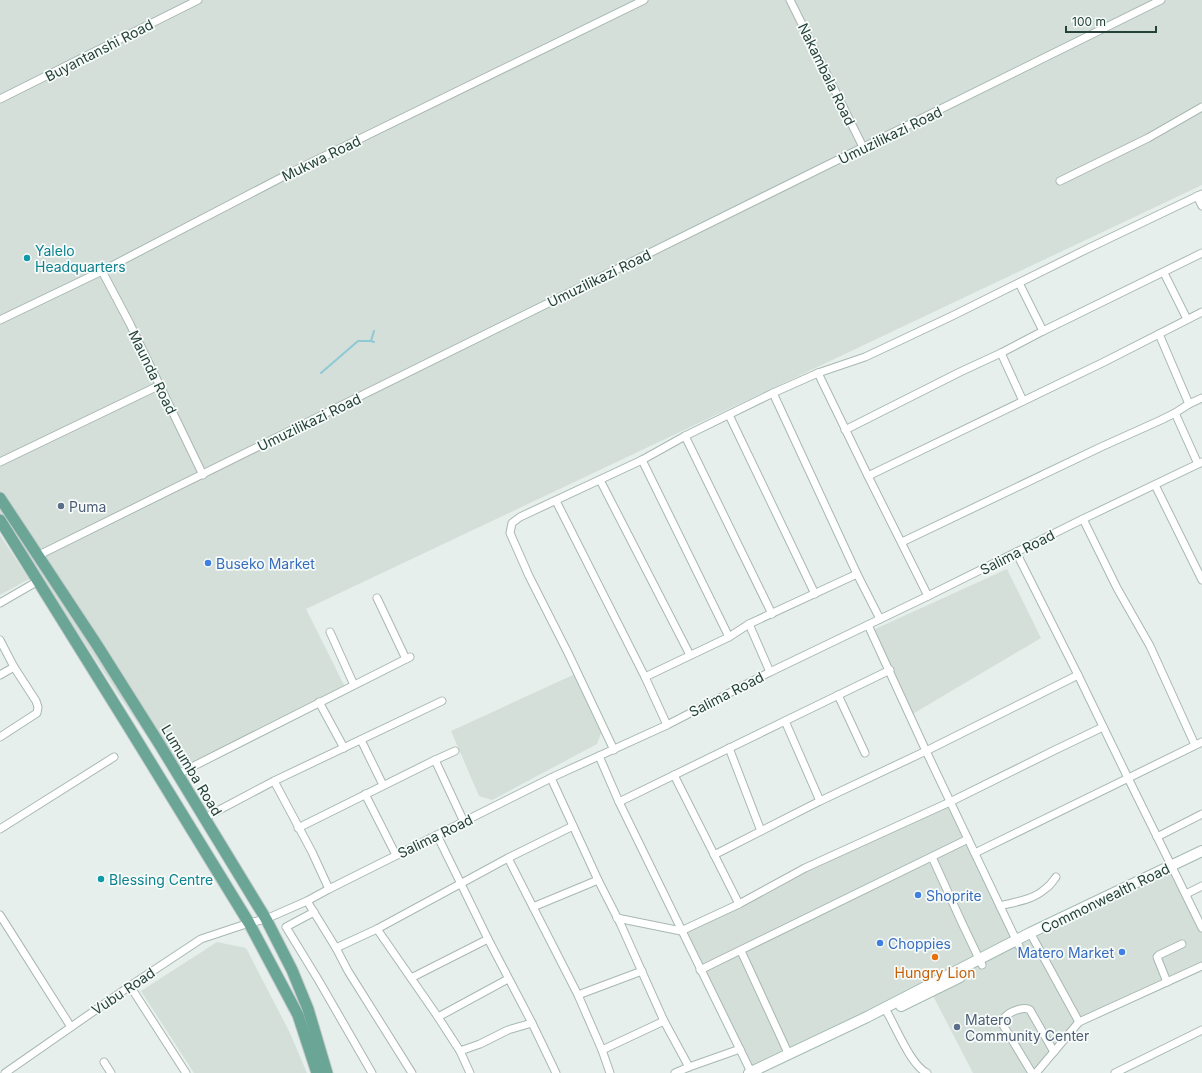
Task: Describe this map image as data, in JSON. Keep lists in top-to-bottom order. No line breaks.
{"streets":{"main road":["Lumumba Road","Commonwealth Road"],"street":["Buyantanshi Road","Nakambala Road","Umuzilikazi Road","Mukwa Road","Maunda Road","Salima Road","Vubu Road"]},"crossings":[["Nakambala Road","Umuzilikazi Road"],["Umuzilikazi Road","Maunda Road"],["Umuzilikazi Road","Lumumba Road"],["Mukwa Road","Maunda Road"],["Salima Road","Lumumba Road"],["Salima Road","Vubu Road"]],"places":["Yalelo Headquarters","Puma","Buseko Market","Blessing Centre","Shoprite","Choppies","Matero Market","Hungry Lion","Matero Community Center"],"scale_bar":"100 m"}
